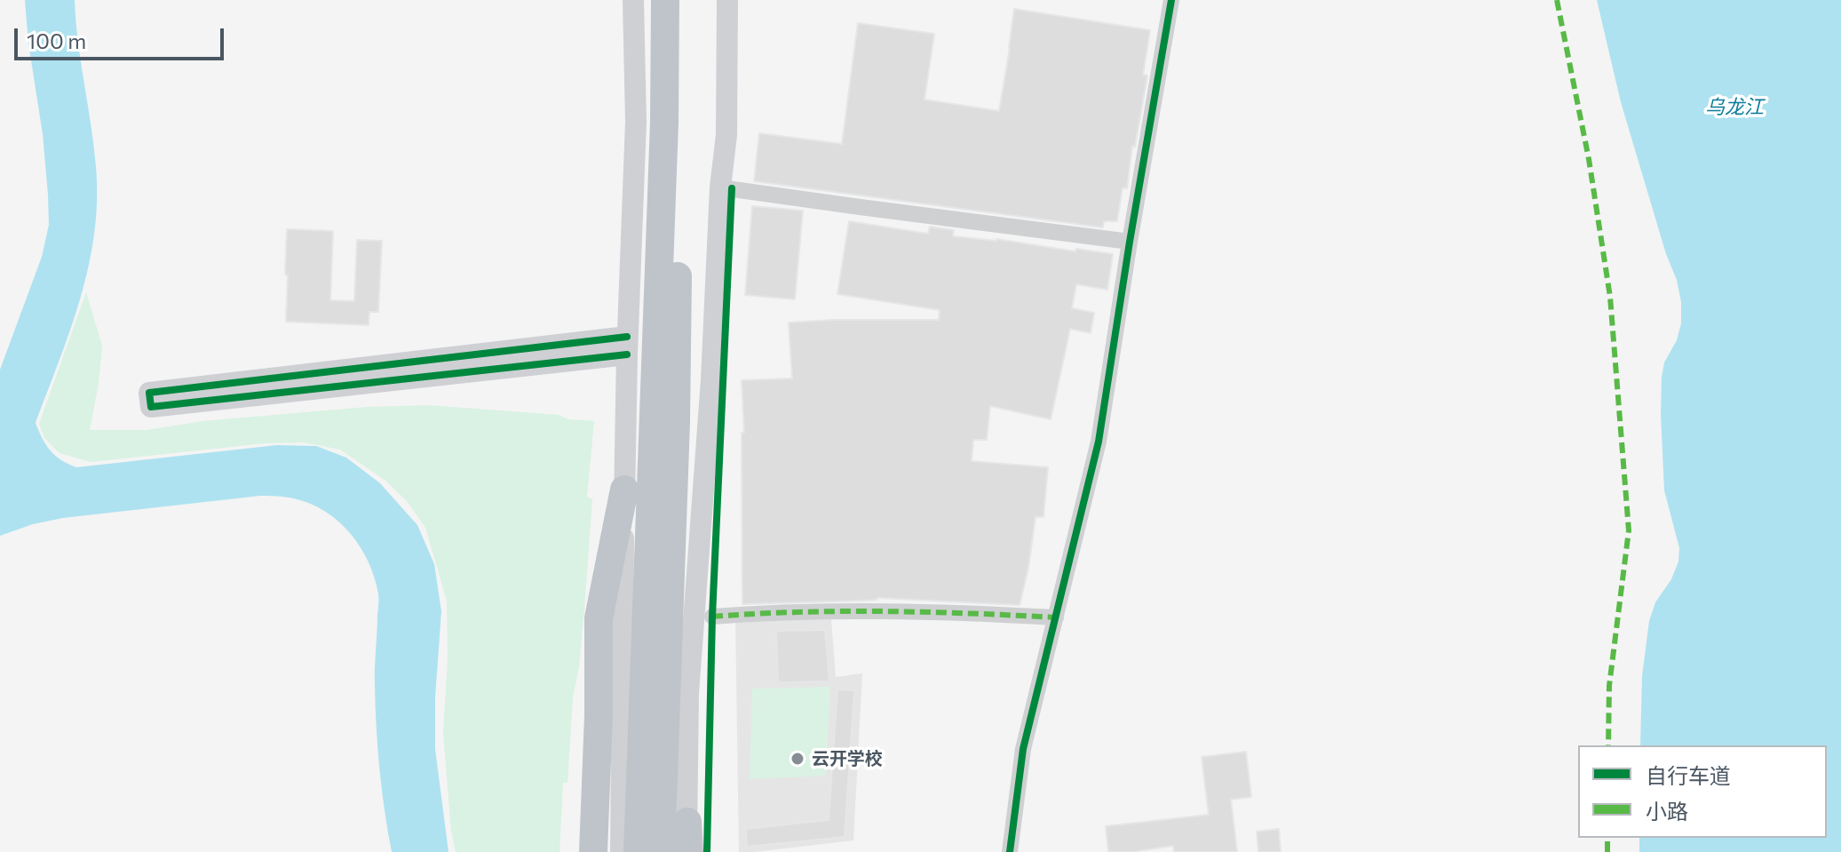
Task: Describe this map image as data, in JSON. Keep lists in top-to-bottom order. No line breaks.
{"water":["乌龙江"],"places":["云开学校"],"legend":["自行车道","小路"],"scale_bar":"100 m"}
